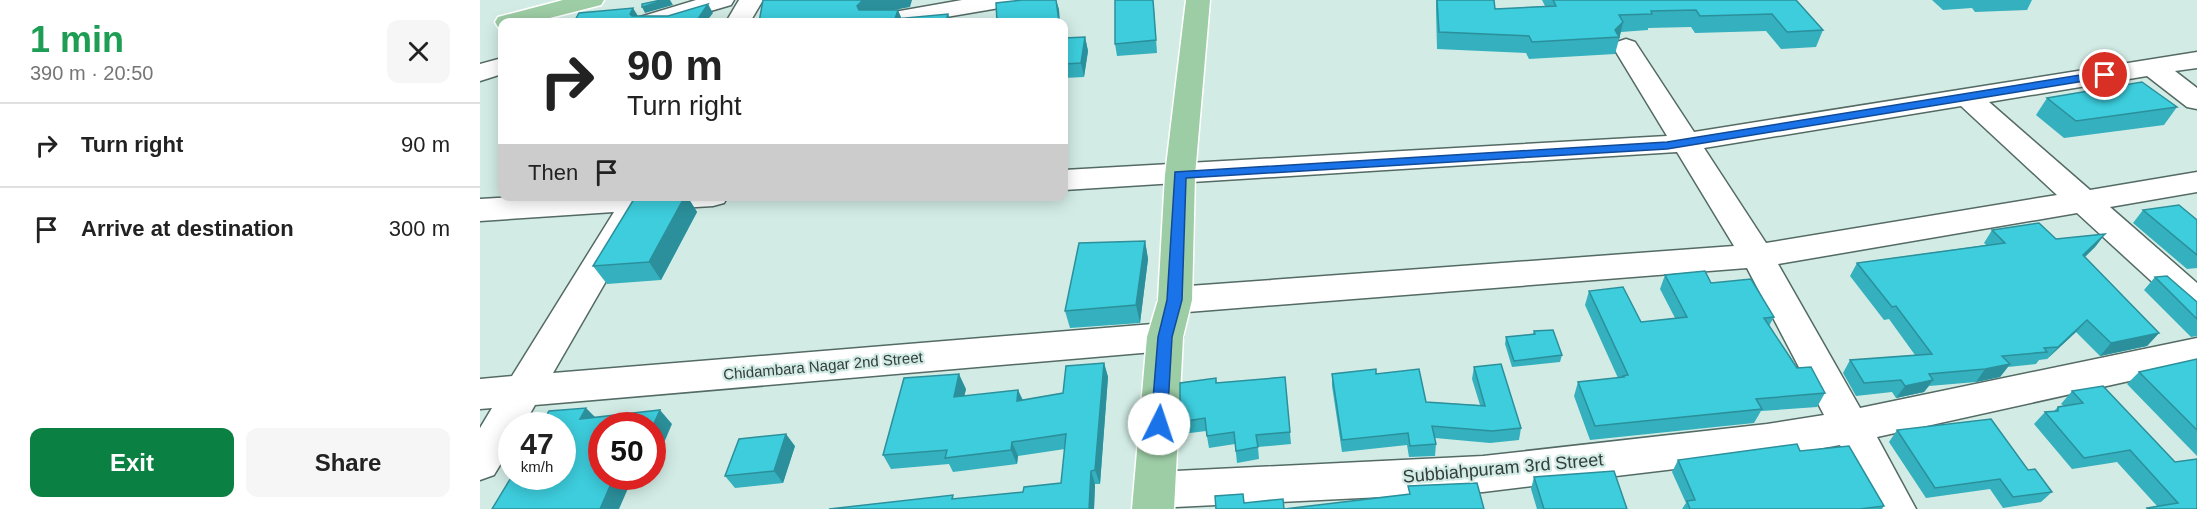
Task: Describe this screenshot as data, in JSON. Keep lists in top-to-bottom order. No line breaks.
{"streets":{"street":["Chidambara Nagar 2nd Street","Subbiahpuram 3rd Street"]},"page":{"heading":["1 min","390 m · 20:50"],"turn":["90 m","Turn right"],"list":[{"name":"Turn right","value":"90 m"},{"name":"Arrive at destination","value":"300 m"}],"then":"Then","speed":"47 km/h","limit":"50","buttons":["Exit","Share"]}}
